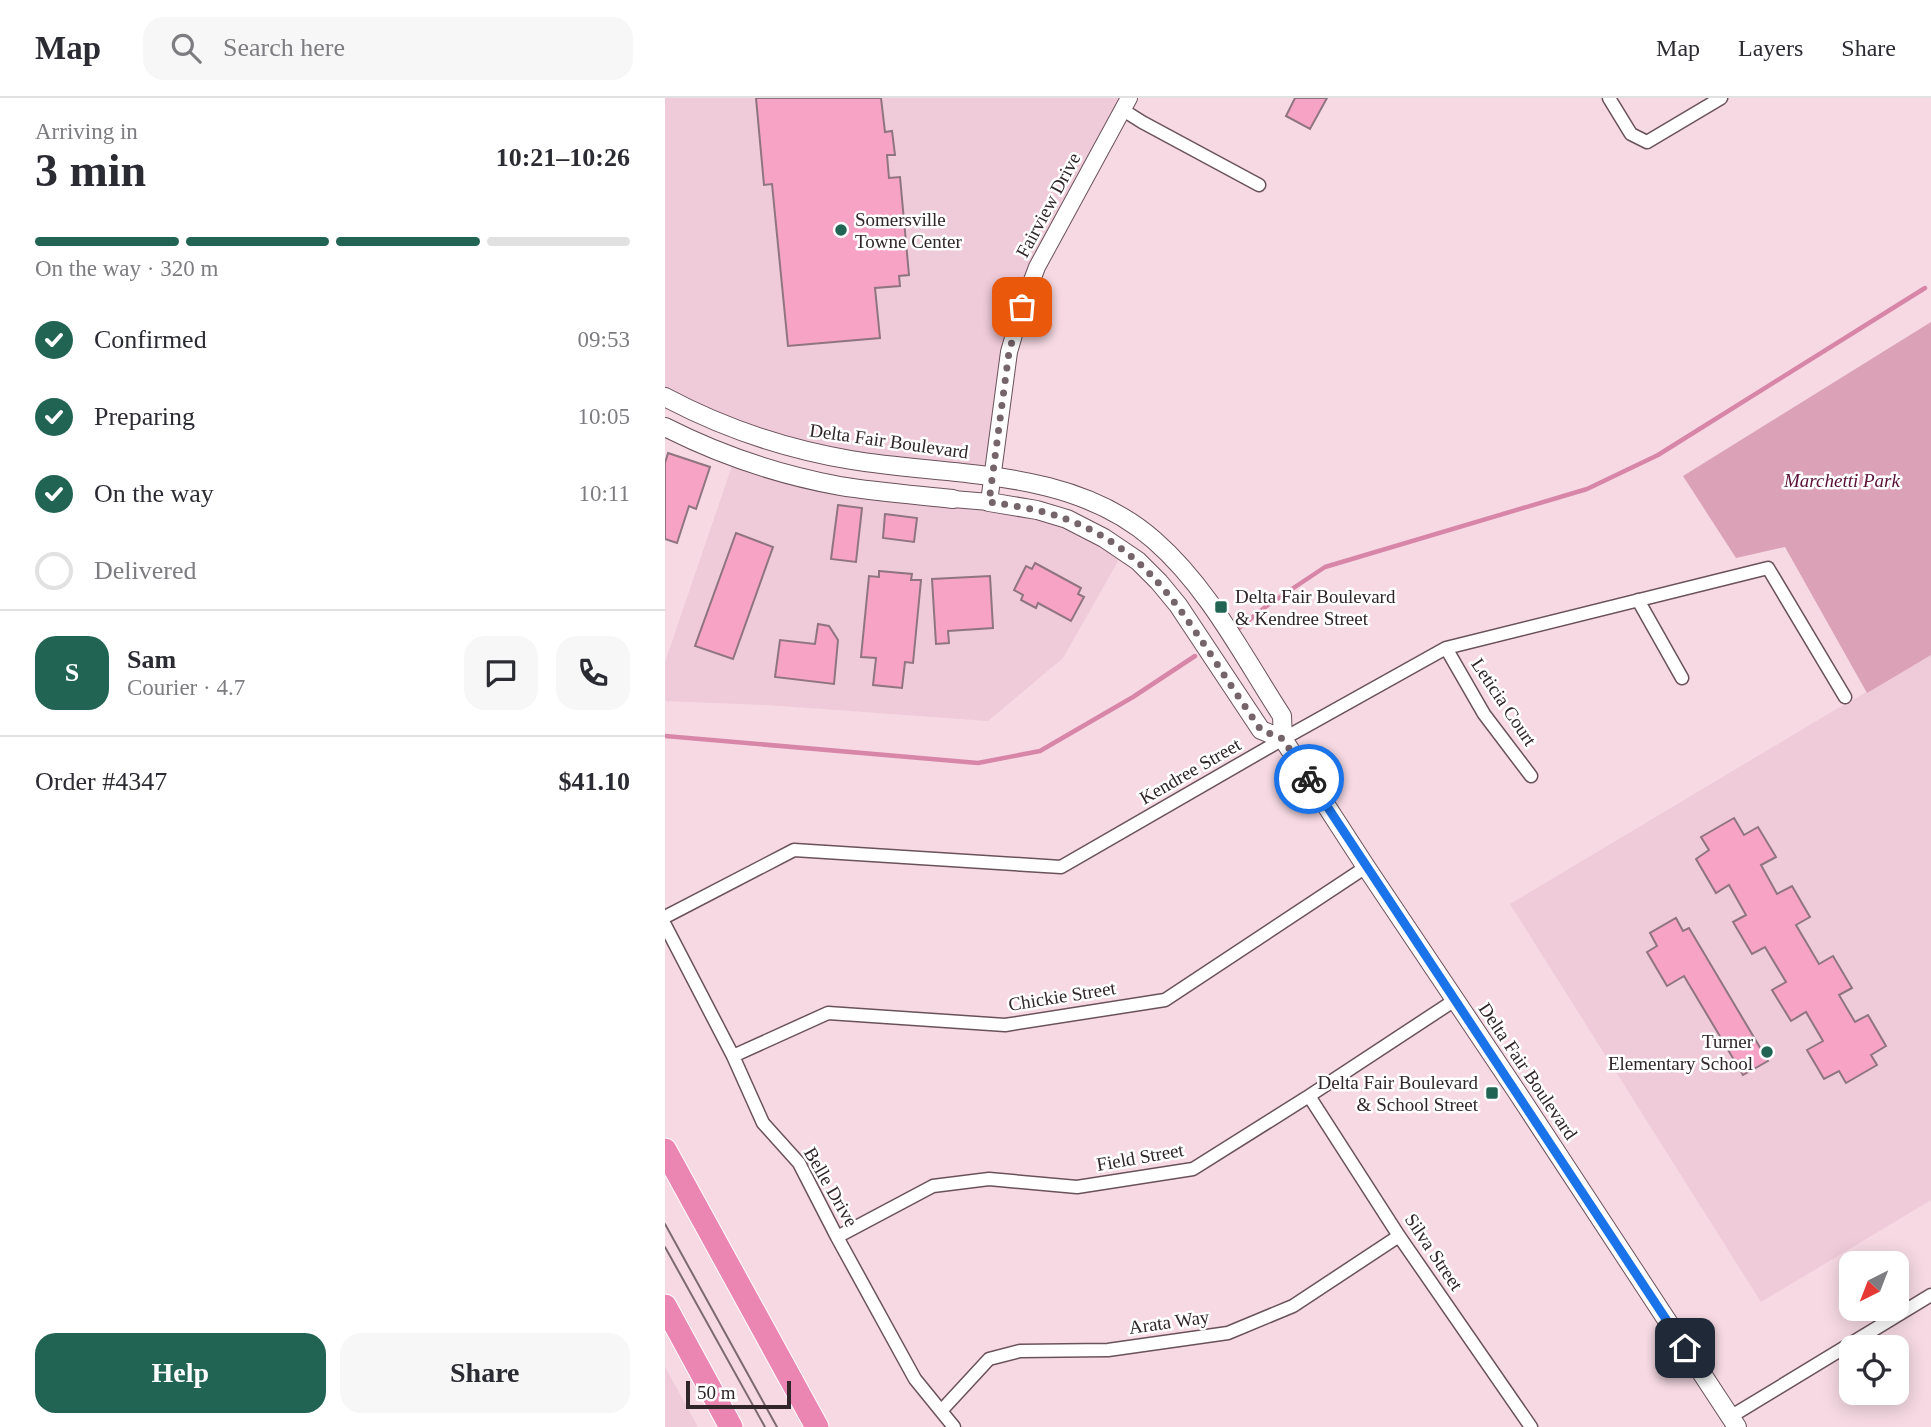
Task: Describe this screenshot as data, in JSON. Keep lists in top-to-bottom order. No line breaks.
{"streets":{"main road":["Delta Fair Boulevard"],"street":["Fairview Drive","Leticia Court","Kendree Street","Chickie Street","Field Street","Belle Drive","Silva Street","Arata Way"]},"crossings":[["Fairview Drive","Delta Fair Boulevard"],["Delta Fair Boulevard","Kendree Street"],["Delta Fair Boulevard","Chickie Street"],["Delta Fair Boulevard","Field Street"],["Leticia Court","Kendree Street"],["Chickie Street","Belle Drive"],["Field Street","Belle Drive"],["Field Street","Silva Street"],["Belle Drive","Arata Way"],["Silva Street","Arata Way"]],"parks":["Marchetti Park"],"places":{"other":["Somersville Towne Center","Turner Elementary School"],"transit":["Delta Fair Boulevard & Kendree Street","Delta Fair Boulevard & School Street"]},"scale_bar":"50 m","north":"bottom left","page":{"header":"Map","search":"Search here","nav":["Map","Layers","Share"],"heading":["3 min","Arriving in","10:21–10:26"],"panel":["Sam","Courier · 4.7","Order #4347","$41.10"],"bar":"On the way · 320 m","list":[["Confirmed","09:53"],["Preparing","10:05"],["On the way","10:11"],"Delivered"],"round":"S","buttons":["Help","Share"],"scale":"50 m"}}
